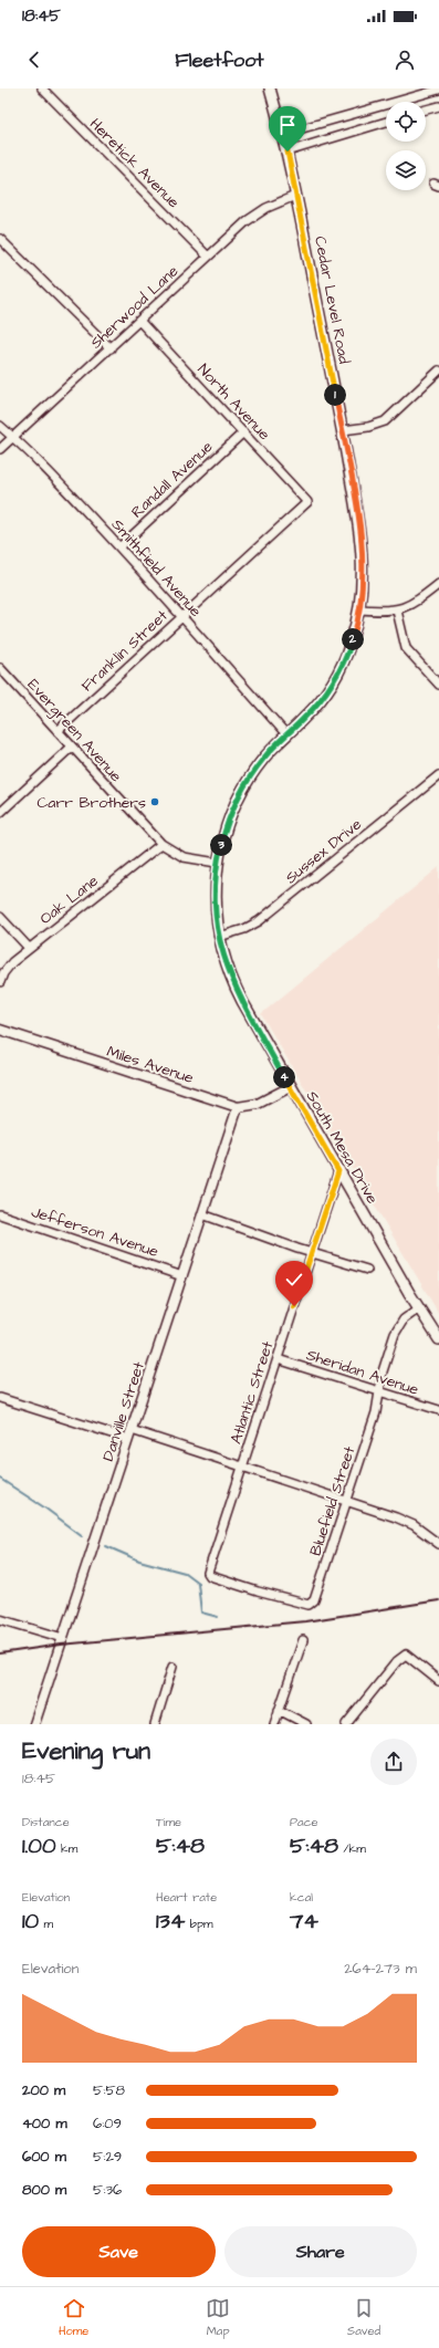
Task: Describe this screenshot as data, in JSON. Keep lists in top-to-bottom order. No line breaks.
{"streets":{"main road":["Cedar Level Road","South Mesa Drive"],"street":["Heretick Avenue","Sherwood Lane","North Avenue","Randall Avenue","Smithfield Avenue","Franklin Street","Evergreen Avenue","Sussex Drive","Oak Lane","Miles Avenue","Jefferson Avenue","Sheridan Avenue","Atlantic Street","Danville Street","Bluefield Street"]},"crossings":[["Heretick Avenue","Sherwood Lane"],["Cedar Level Road","Sherwood Lane"],["Cedar Level Road","Smithfield Avenue"],["Cedar Level Road","Evergreen Avenue"],["Cedar Level Road","South Mesa Drive"],["Sherwood Lane","North Avenue"],["Sherwood Lane","Smithfield Avenue"],["North Avenue","Randall Avenue"],["North Avenue","Franklin Street"],["Randall Avenue","Smithfield Avenue"],["Smithfield Avenue","Franklin Street"],["Franklin Street","Evergreen Avenue"],["Evergreen Avenue","Oak Lane"],["Evergreen Avenue","South Mesa Drive"],["Sussex Drive","South Mesa Drive"],["Miles Avenue","South Mesa Drive"],["Miles Avenue","Danville Street"],["South Mesa Drive","Atlantic Street"],["South Mesa Drive","Bluefield Street"],["Jefferson Avenue","Danville Street"],["Sheridan Avenue","Atlantic Street"],["Sheridan Avenue","Bluefield Street"],["Atlantic Street","Bluefield Street"]],"places":["Carr Brothers"],"page":{"status":"18:45","header":"Fleetfoot","pins":["1","2","3","4"],"heading":["Evening run","18:45"],"stats":[["Distance","1.00 km"],["Time","5:48"],["Pace","5:48 /km"],["Elevation","10 m"],["Heart rate","134 bpm"],["kcal","74"]],"chart":["Elevation","264–273 m"],"list":[{"name":"200 m","note":"5:58"},{"name":"400 m","note":"6:09"},{"name":"600 m","note":"5:29"},{"name":"800 m","note":"5:36"}],"buttons":["Save","Share"],"tabs":["Home","Map","Saved"]}}
